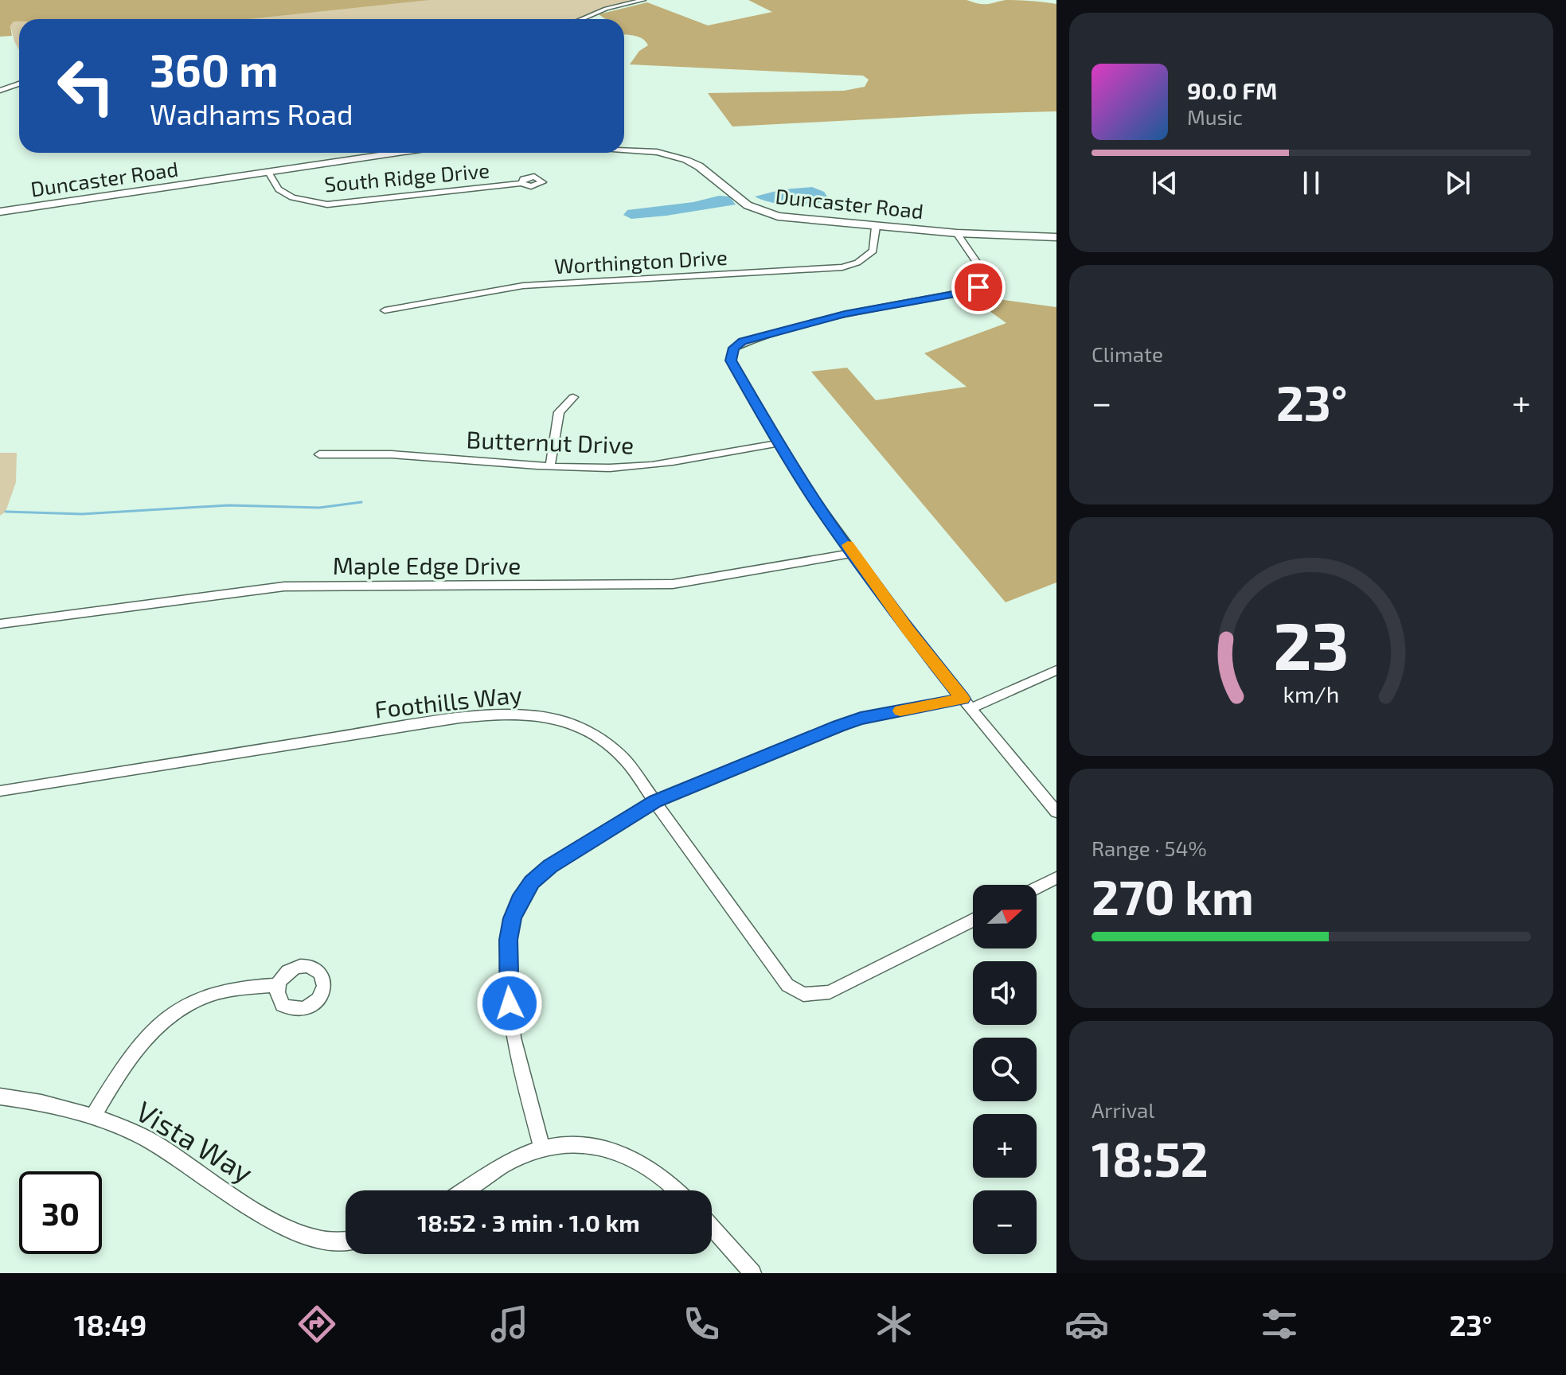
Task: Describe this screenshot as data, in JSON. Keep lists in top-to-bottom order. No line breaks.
{"streets":{"street":["South Ridge Drive","Duncaster Road","Worthington Drive","Butternut Drive","Maple Edge Drive","Foothills Way","Vista Way"]},"crossings":[["South Ridge Drive","Duncaster Road"],["Duncaster Road","Worthington Drive"]],"north":"right","page":{"turn":["360 m","Wadhams Road"],"song":["90.0 FM","Music"],"tile":["Climate",["Range · 54%","270 km"],["Arrival","18:52"]],"heat":["−","23°","+"],"map_buttons":["+","−"],"limit":"30","trip":"18:52 · 3 min · 1.0 km","tabs":["18:49","23°"],"gauge":["23","km/h"]}}
